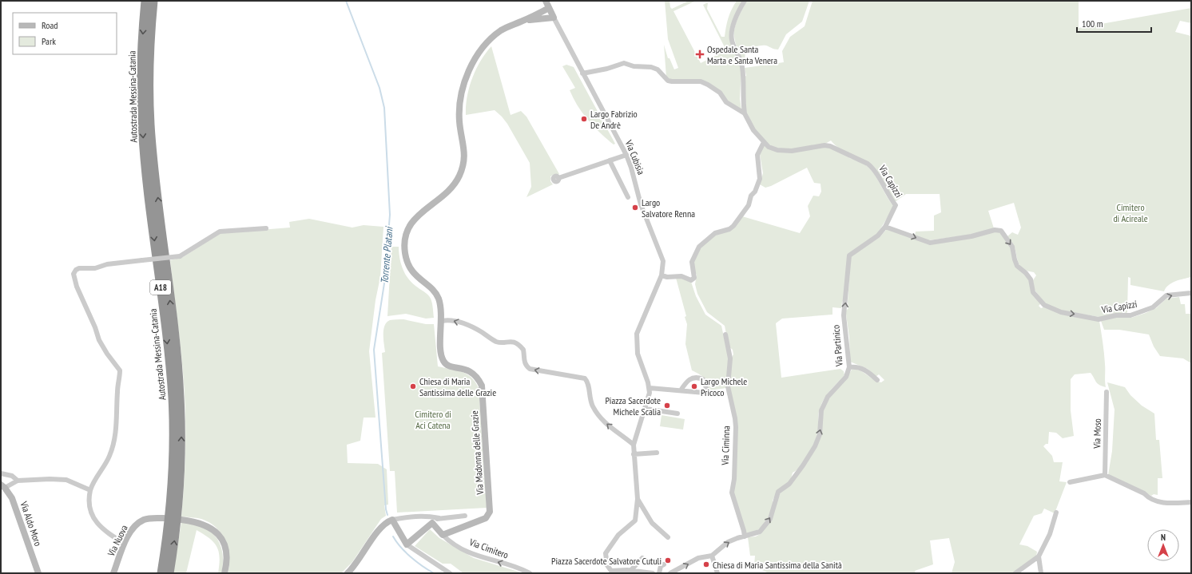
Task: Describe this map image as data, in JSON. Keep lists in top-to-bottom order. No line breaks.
{"streets":{"highway":["Autostrada Messina-Catania","A18"],"street":["Via Cubisia","Via Capizzi","Via Partinico","Via Moso","Via Ciminna","Via Madonna delle Grazie","Via Aldo Moro","Via Nuova","Via Cimitero"]},"crossings":[["Via Cubisia","Via Madonna delle Grazie"],["Via Capizzi","Via Partinico"],["Via Partinico","Via Ciminna"],["Via Madonna delle Grazie","Via Cimitero"]],"one_way":["Via Capizzi","Via Partinico"],"water":["Torrente Platani"],"parks":["Cimitero di Acireale","Cimitero di Aci Catena"],"places":{"health":["Ospedale Santa Marta e Santa Venera"],"other":["Largo Fabrizio De Andrè","Largo Salvatore Renna","Chiesa di Maria Santissima delle Grazie","Largo Michele Pricoco","Piazza Sacerdote Michele Scalia","Piazza Sacerdote Salvatore Cutuli","Chiesa di Maria Santissima della Sanità"]},"legend":["Road","Park"],"scale_bar":"100 m","north":"top"}
